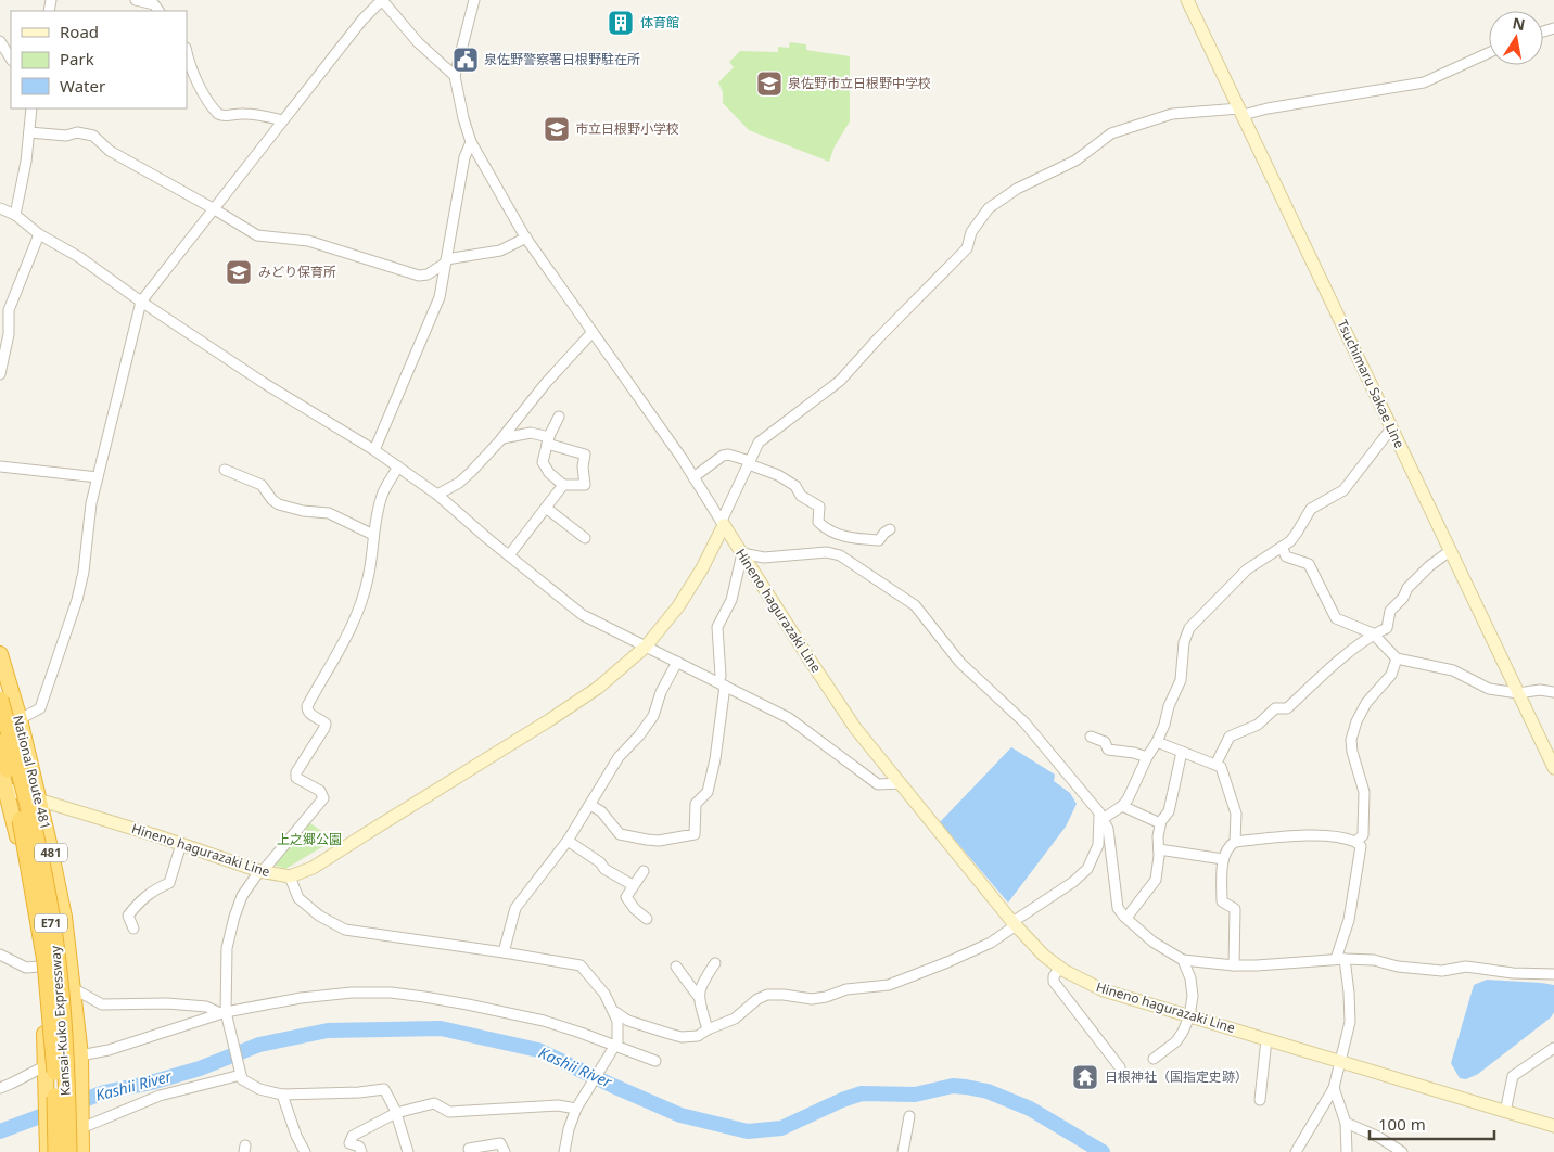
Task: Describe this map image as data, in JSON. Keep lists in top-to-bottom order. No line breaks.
{"streets":{"highway":["National Route 481","481","E71","Kansai-Kuko Expressway"],"main road":["Tsuchimaru Sakae Line","Hineno hagurazaki Line"]},"crossings":[["Hineno hagurazaki Line","National Route 481"],["Hineno hagurazaki Line","481"],["481","Kansai-Kuko Expressway"]],"water":["Kashii River"],"parks":["上之郷公園"],"places":{"building":["体育館"],"public building":["泉佐野警察署日根野駐在所"],"school or university":["泉佐野市立日根野中学校","市立日根野小学校","みどり保育所"],"temple":["日根神社（国指定史跡）"]},"legend":["Road","Park","Water"],"scale_bar":"100 m","north":"top"}
